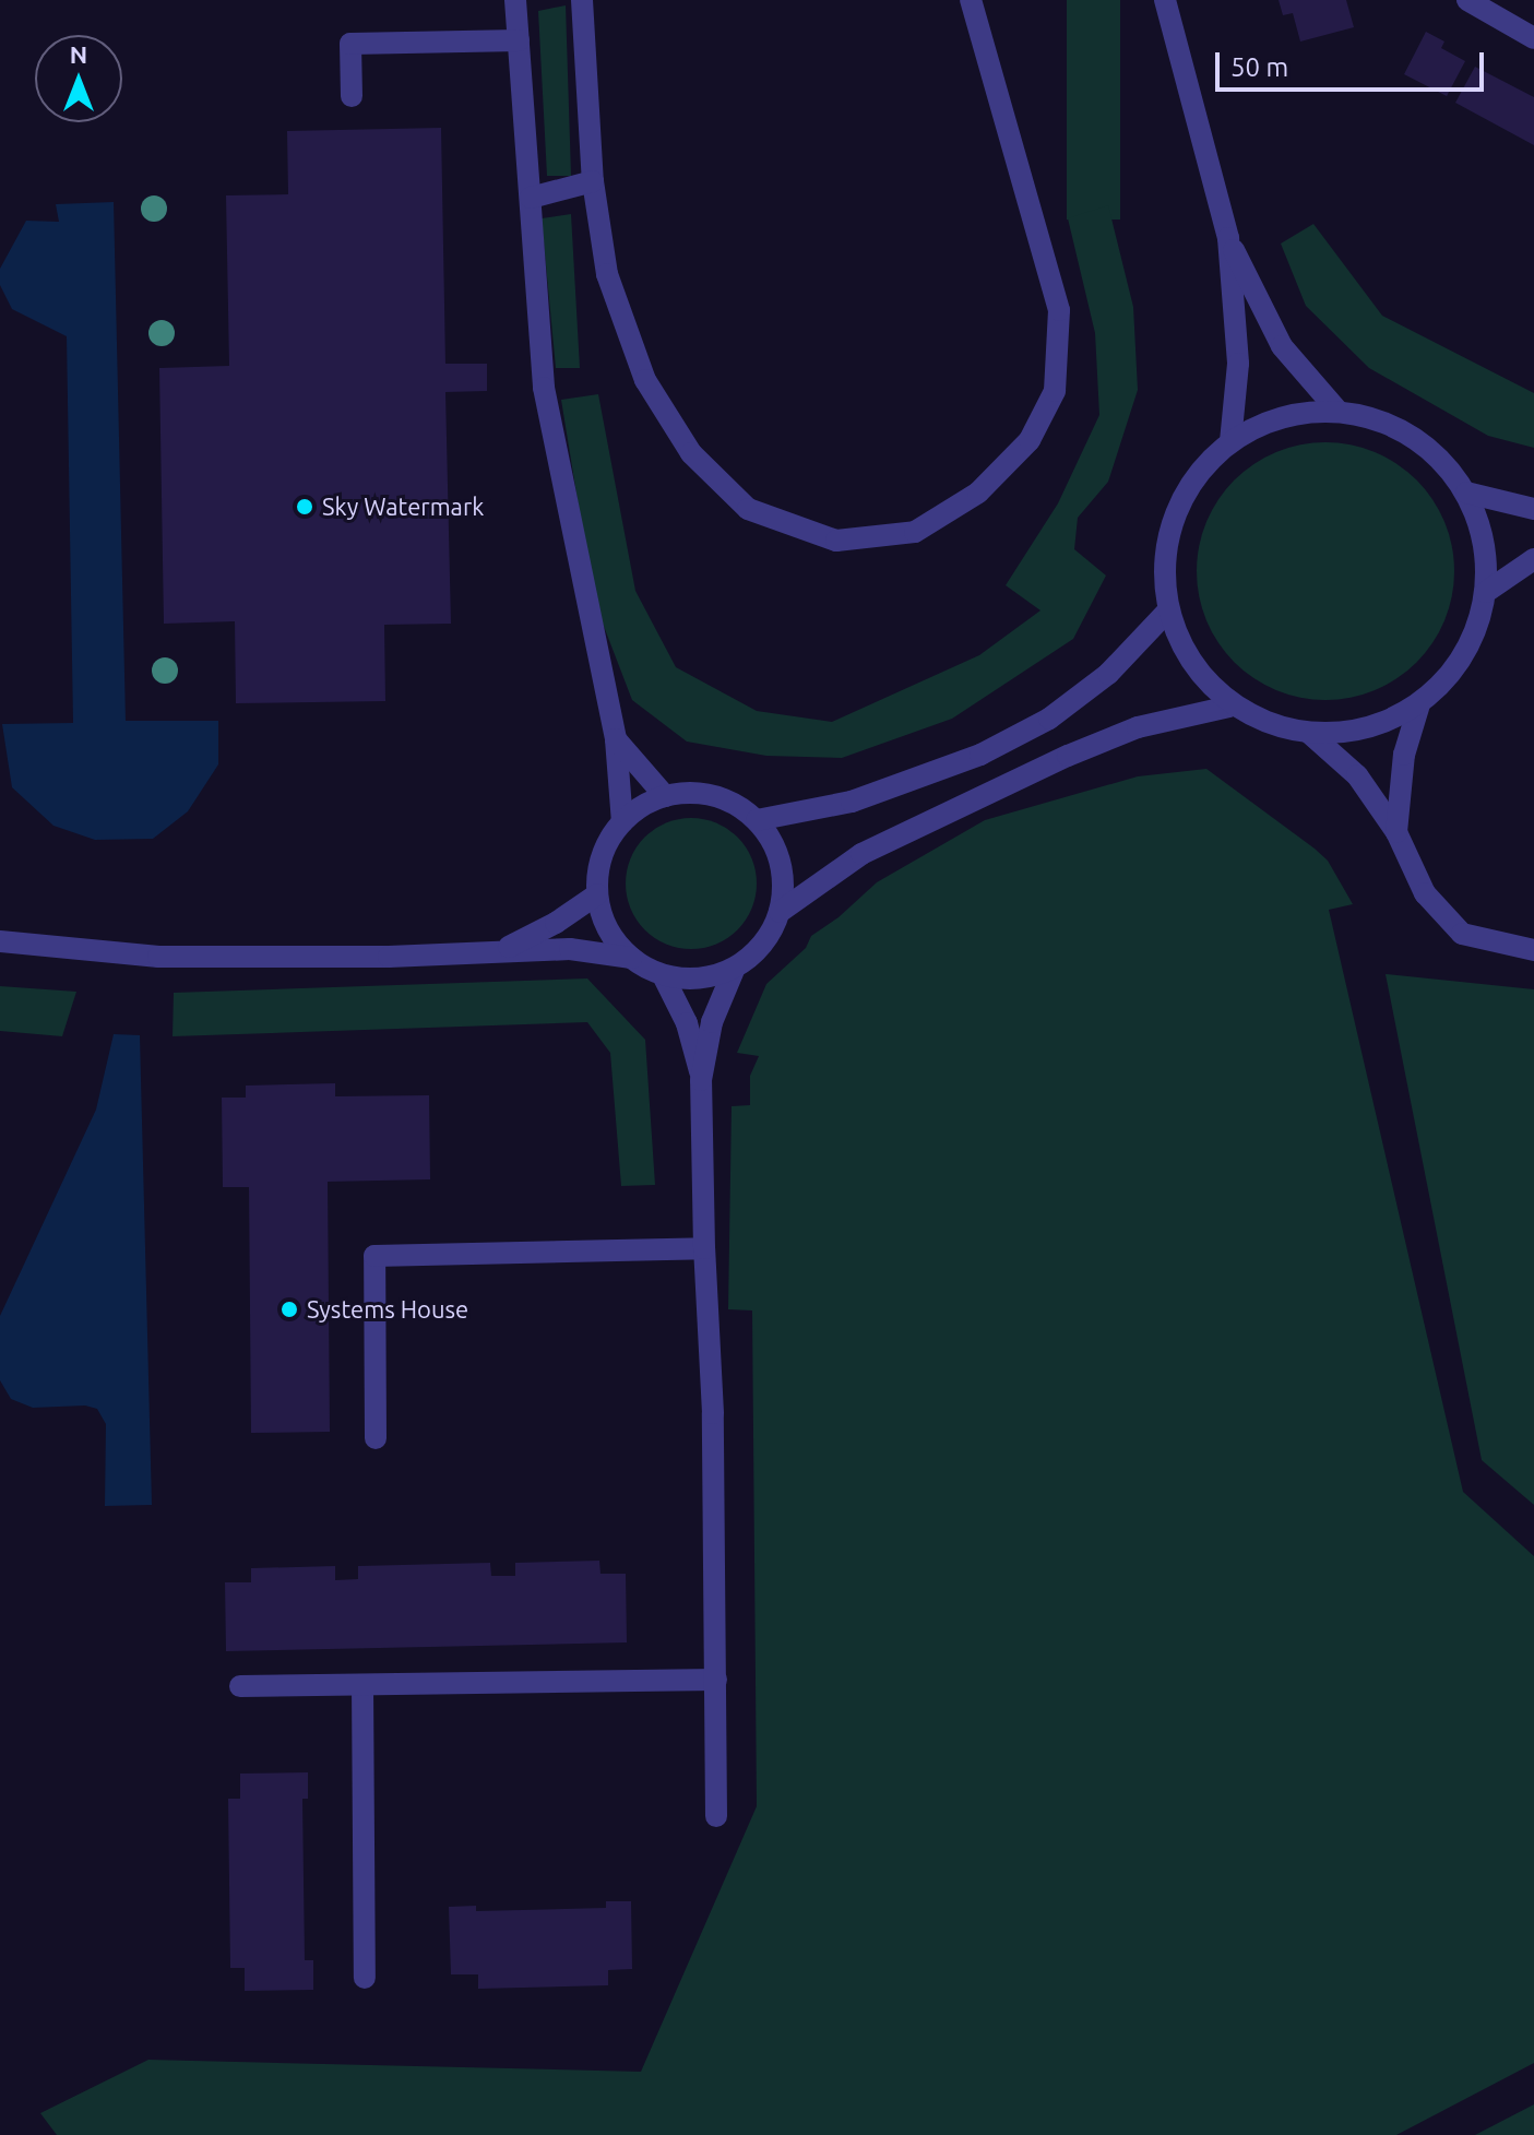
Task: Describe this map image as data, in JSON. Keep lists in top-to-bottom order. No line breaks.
{"places":["Sky Watermark","Systems House"],"scale_bar":"50 m","north":"top"}
